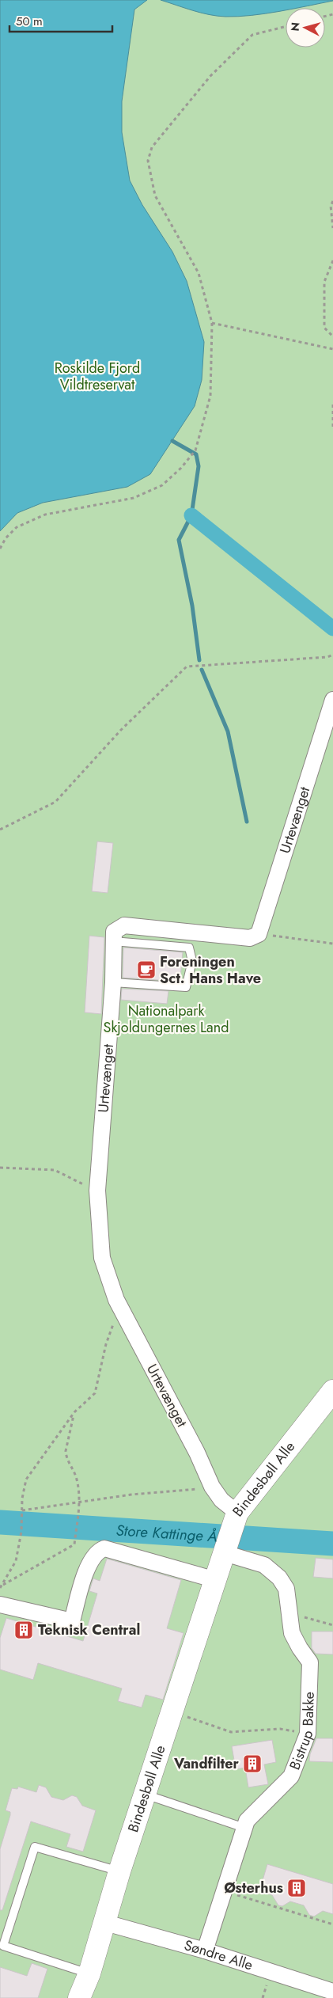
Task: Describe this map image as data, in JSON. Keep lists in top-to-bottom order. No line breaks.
{"streets":{"street":["Urtevænget","Bindesbøll Alle","Bistrup Bakke","Søndre Alle"]},"crossings":[["Urtevænget","Bindesbøll Alle"],["Bindesbøll Alle","Bistrup Bakke"],["Bindesbøll Alle","Søndre Alle"],["Bistrup Bakke","Søndre Alle"]],"water":["Store Kattinge Å"],"parks":["Roskilde Fjord Vildtreservat","Nationalpark Skjoldungernes Land"],"places":{"cafe":["Foreningen Sct. Hans Have"],"building":["Teknisk Central","Vandfilter","Østerhus"]},"scale_bar":"50 m","north":"left"}
